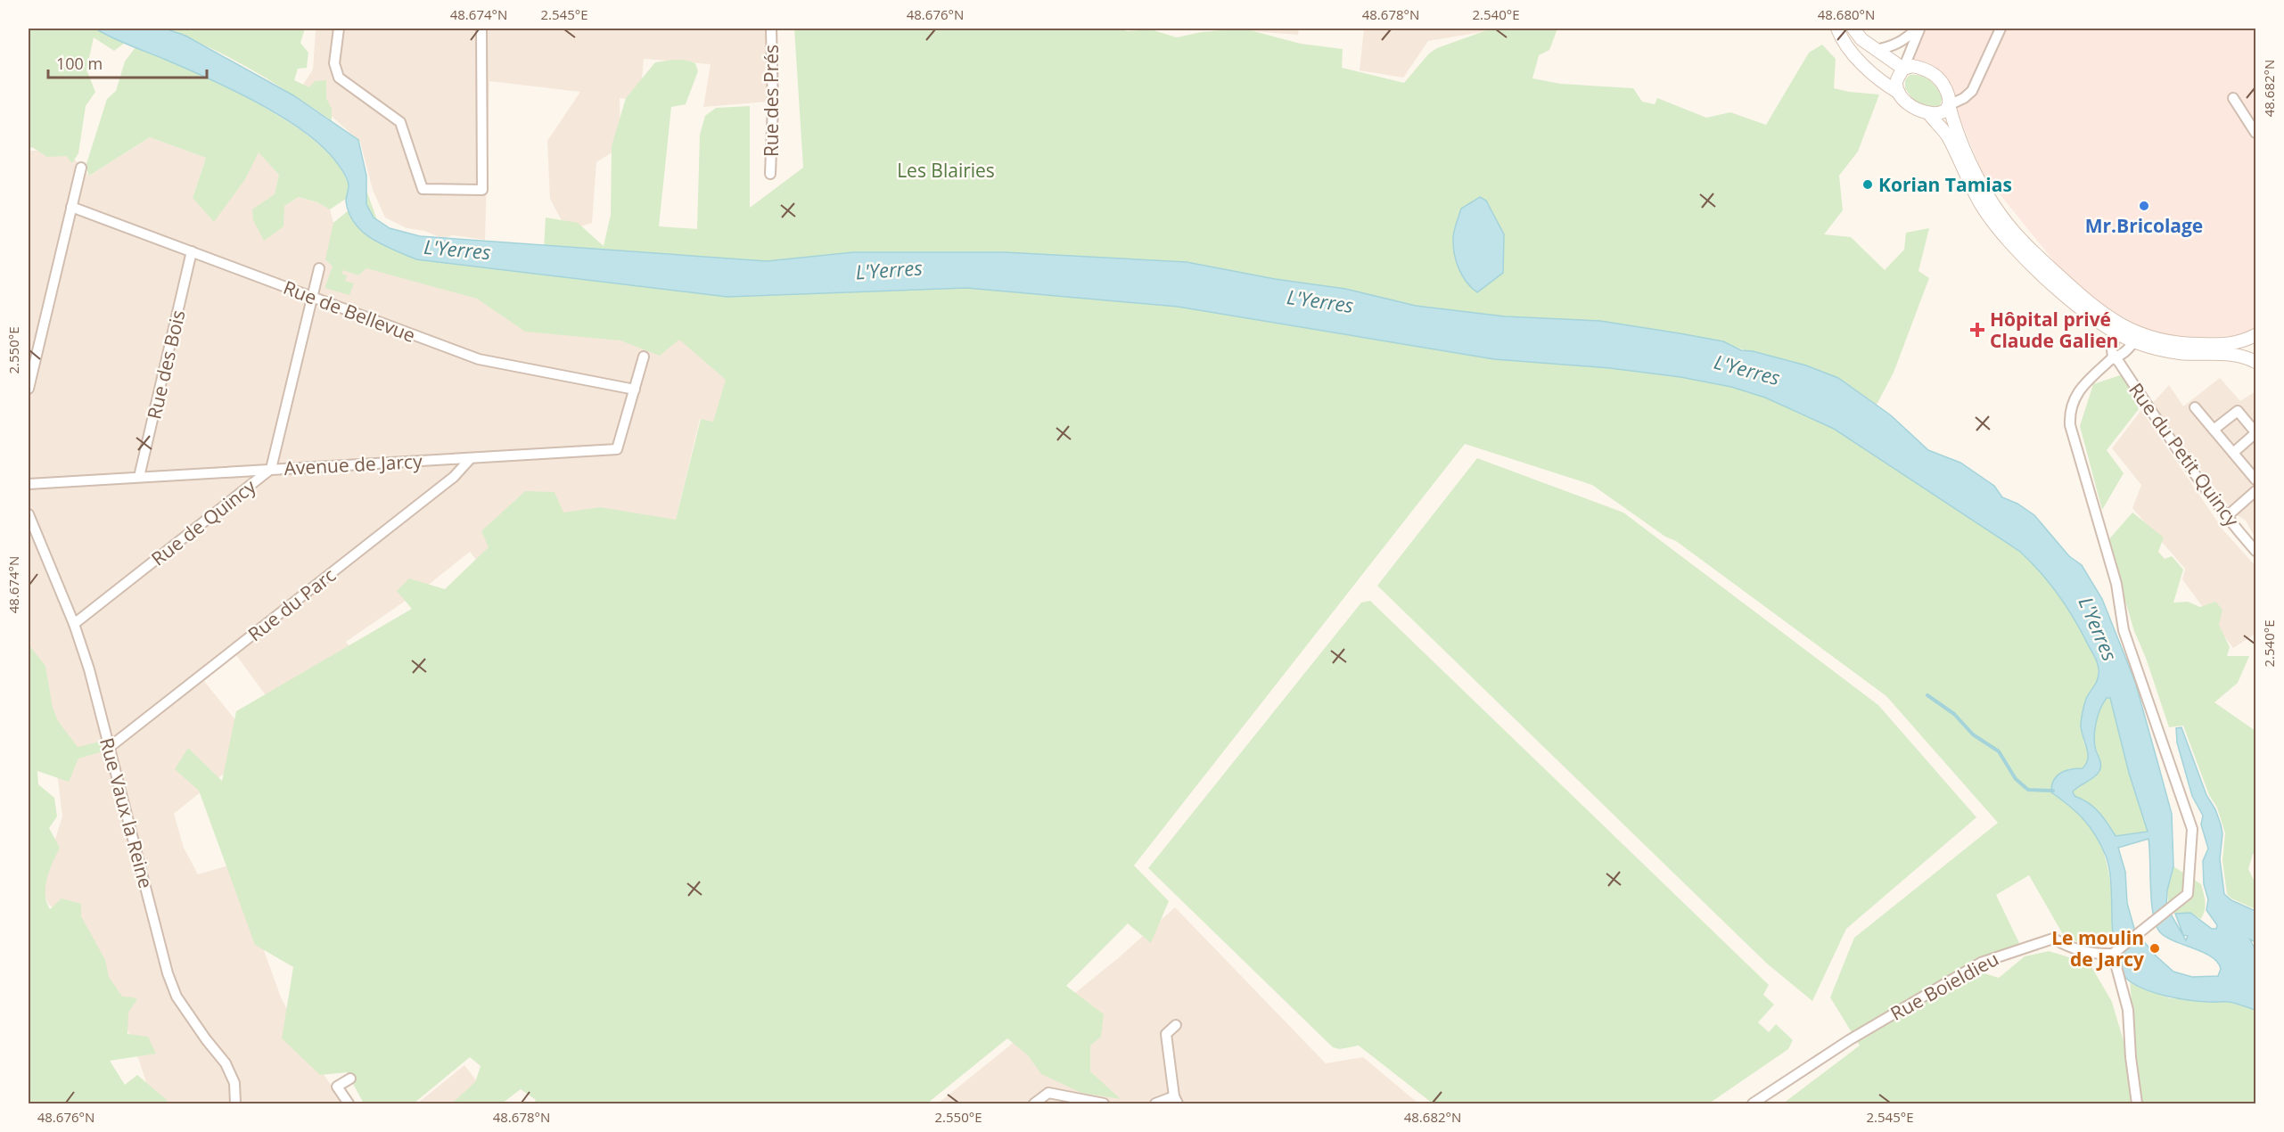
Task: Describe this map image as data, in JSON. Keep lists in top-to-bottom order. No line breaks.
{"streets":{"street":["Rue des Prés","Rue de Bellevue","Rue des Bois","Rue du Petit Quincy","Avenue de Jarcy","Rue de Quincy","Rue du Parc","Rue Vaux la Reine","Rue Boieldieu"]},"crossings":[["Rue de Bellevue","Rue des Bois"],["Rue de Bellevue","Avenue de Jarcy"],["Rue de Bellevue","Rue de Quincy"],["Rue des Bois","Avenue de Jarcy"],["Avenue de Jarcy","Rue de Quincy"],["Avenue de Jarcy","Rue du Parc"],["Rue de Quincy","Rue Vaux la Reine"],["Rue du Parc","Rue Vaux la Reine"]],"water":["L'Yerres"],"parks":["Les Blairies"],"places":{"other":["Korian Tamias","Mr.Bricolage","Le moulin de Jarcy"],"health":["Hôpital privé Claude Galien"]},"scale_bar":"100 m","coordinates":["48.674°N","2.545°E","48.676°N","48.678°N","2.540°E","48.680°N","48.682°N","2.550°E"]}
